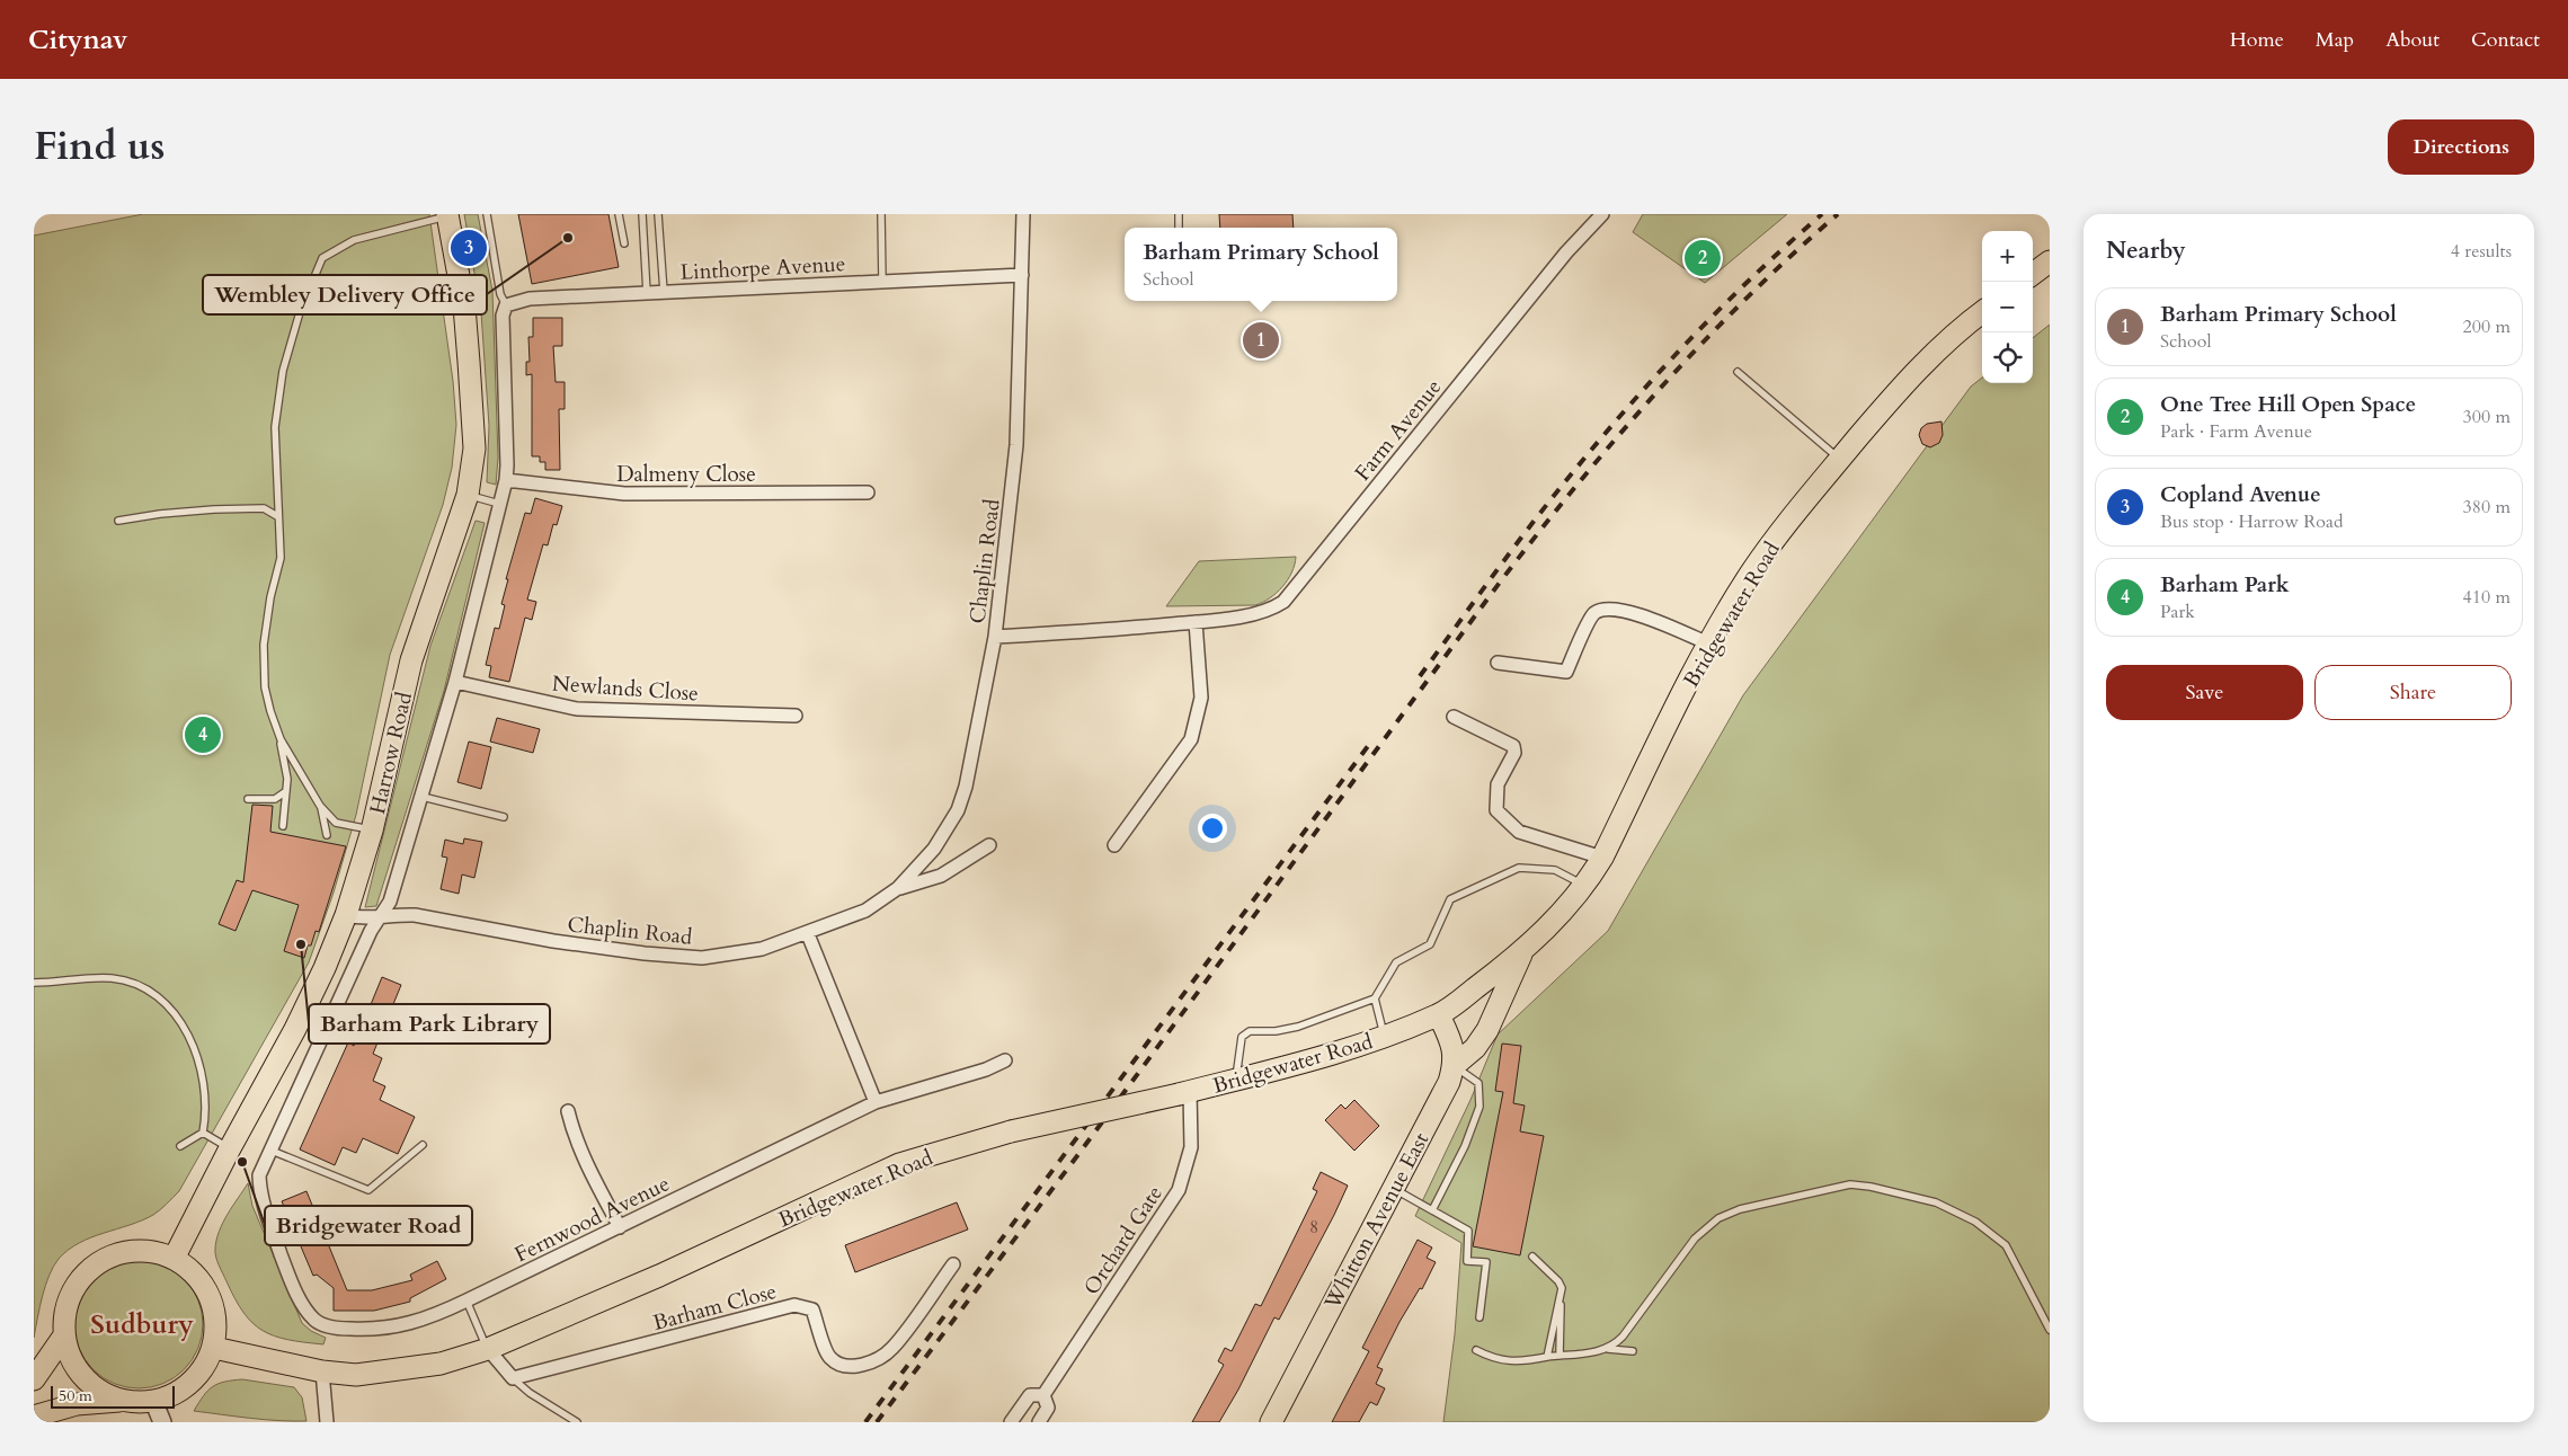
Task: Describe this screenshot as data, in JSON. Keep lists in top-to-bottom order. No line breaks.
{"streets":{"main road":["Bridgewater Road","Harrow Road","Whitton Avenue East"],"street":["Linthorpe Avenue","Farm Avenue","Dalmeny Close","Chaplin Road","Newlands Close","Fernwood Avenue","Orchard Gate","Barham Close"]},"crossings":[["Linthorpe Avenue","Chaplin Road"],["Linthorpe Avenue","Harrow Road"],["Farm Avenue","Chaplin Road"],["Dalmeny Close","Harrow Road"],["Chaplin Road","Harrow Road"],["Bridgewater Road","Harrow Road"],["Bridgewater Road","Whitton Avenue East"],["Bridgewater Road","Orchard Gate"],["Newlands Close","Harrow Road"],["Harrow Road","Fernwood Avenue"]],"districts":["Sudbury"],"places":["Wembley Delivery Office","Barham Park Library","Bridgewater Road"],"house_numbers":["8"],"scale_bar":"50 m","page":{"header":"Citynav","nav":["Home","Map","About","Contact"],"title":"Find us","buttons":["Directions",["Save","Share"]],"heading":["Nearby","4 results"],"popup":["Barham Primary School","School"],"pins":["3","2","1","4"],"map_buttons":["+","−"],"list":[{"mark":"1","name":"Barham Primary School","note":"School","value":"200 m"},{"mark":"2","name":"One Tree Hill Open Space","note":"Park · Farm Avenue","value":"300 m"},{"mark":"3","name":"Copland Avenue","note":"Bus stop · Harrow Road","value":"380 m"},{"mark":"4","name":"Barham Park","note":"Park","value":"410 m"}],"scale":"50 m"}}
